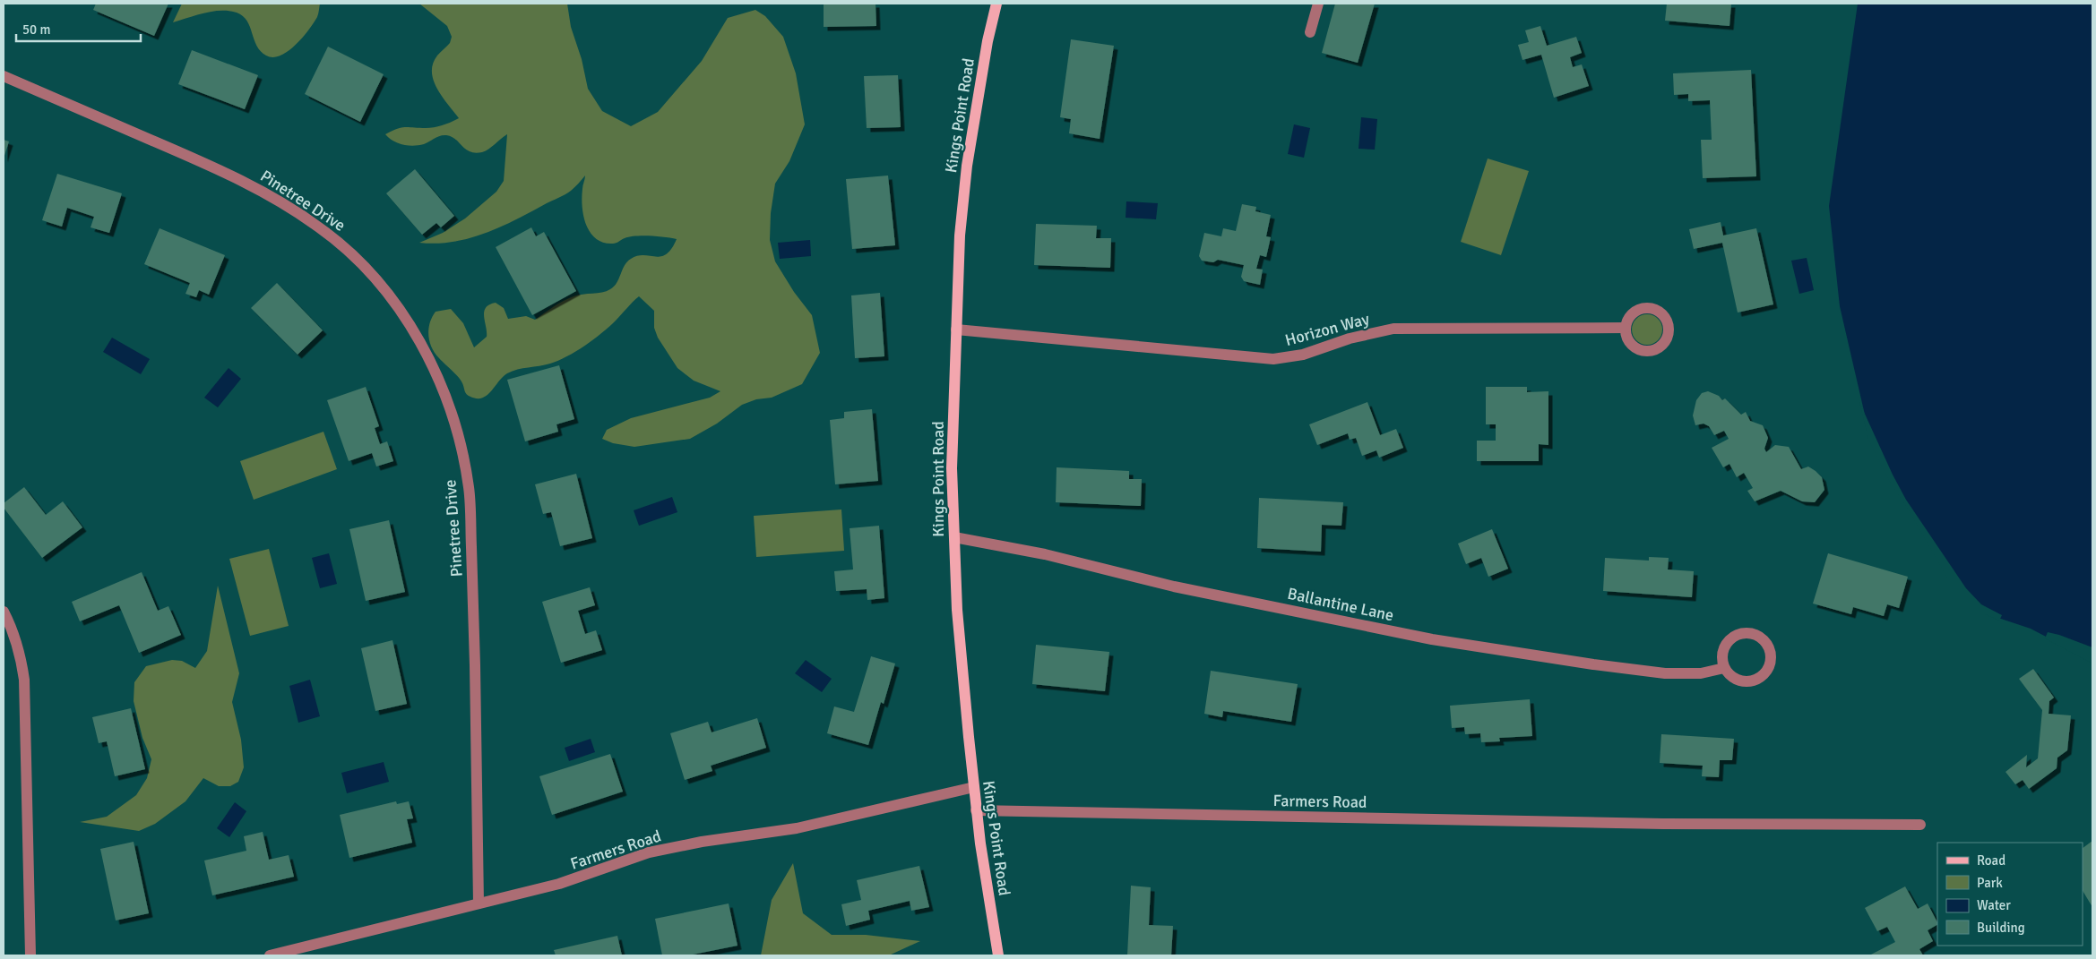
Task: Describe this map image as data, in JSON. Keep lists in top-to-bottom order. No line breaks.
{"streets":{"main road":["Kings Point Road"],"street":["Pinetree Drive","Horizon Way","Ballantine Lane","Farmers Road"]},"crossings":[["Kings Point Road","Horizon Way"],["Kings Point Road","Ballantine Lane"],["Kings Point Road","Farmers Road"],["Pinetree Drive","Farmers Road"]],"legend":["Road","Park","Water","Building"],"scale_bar":"50 m"}
